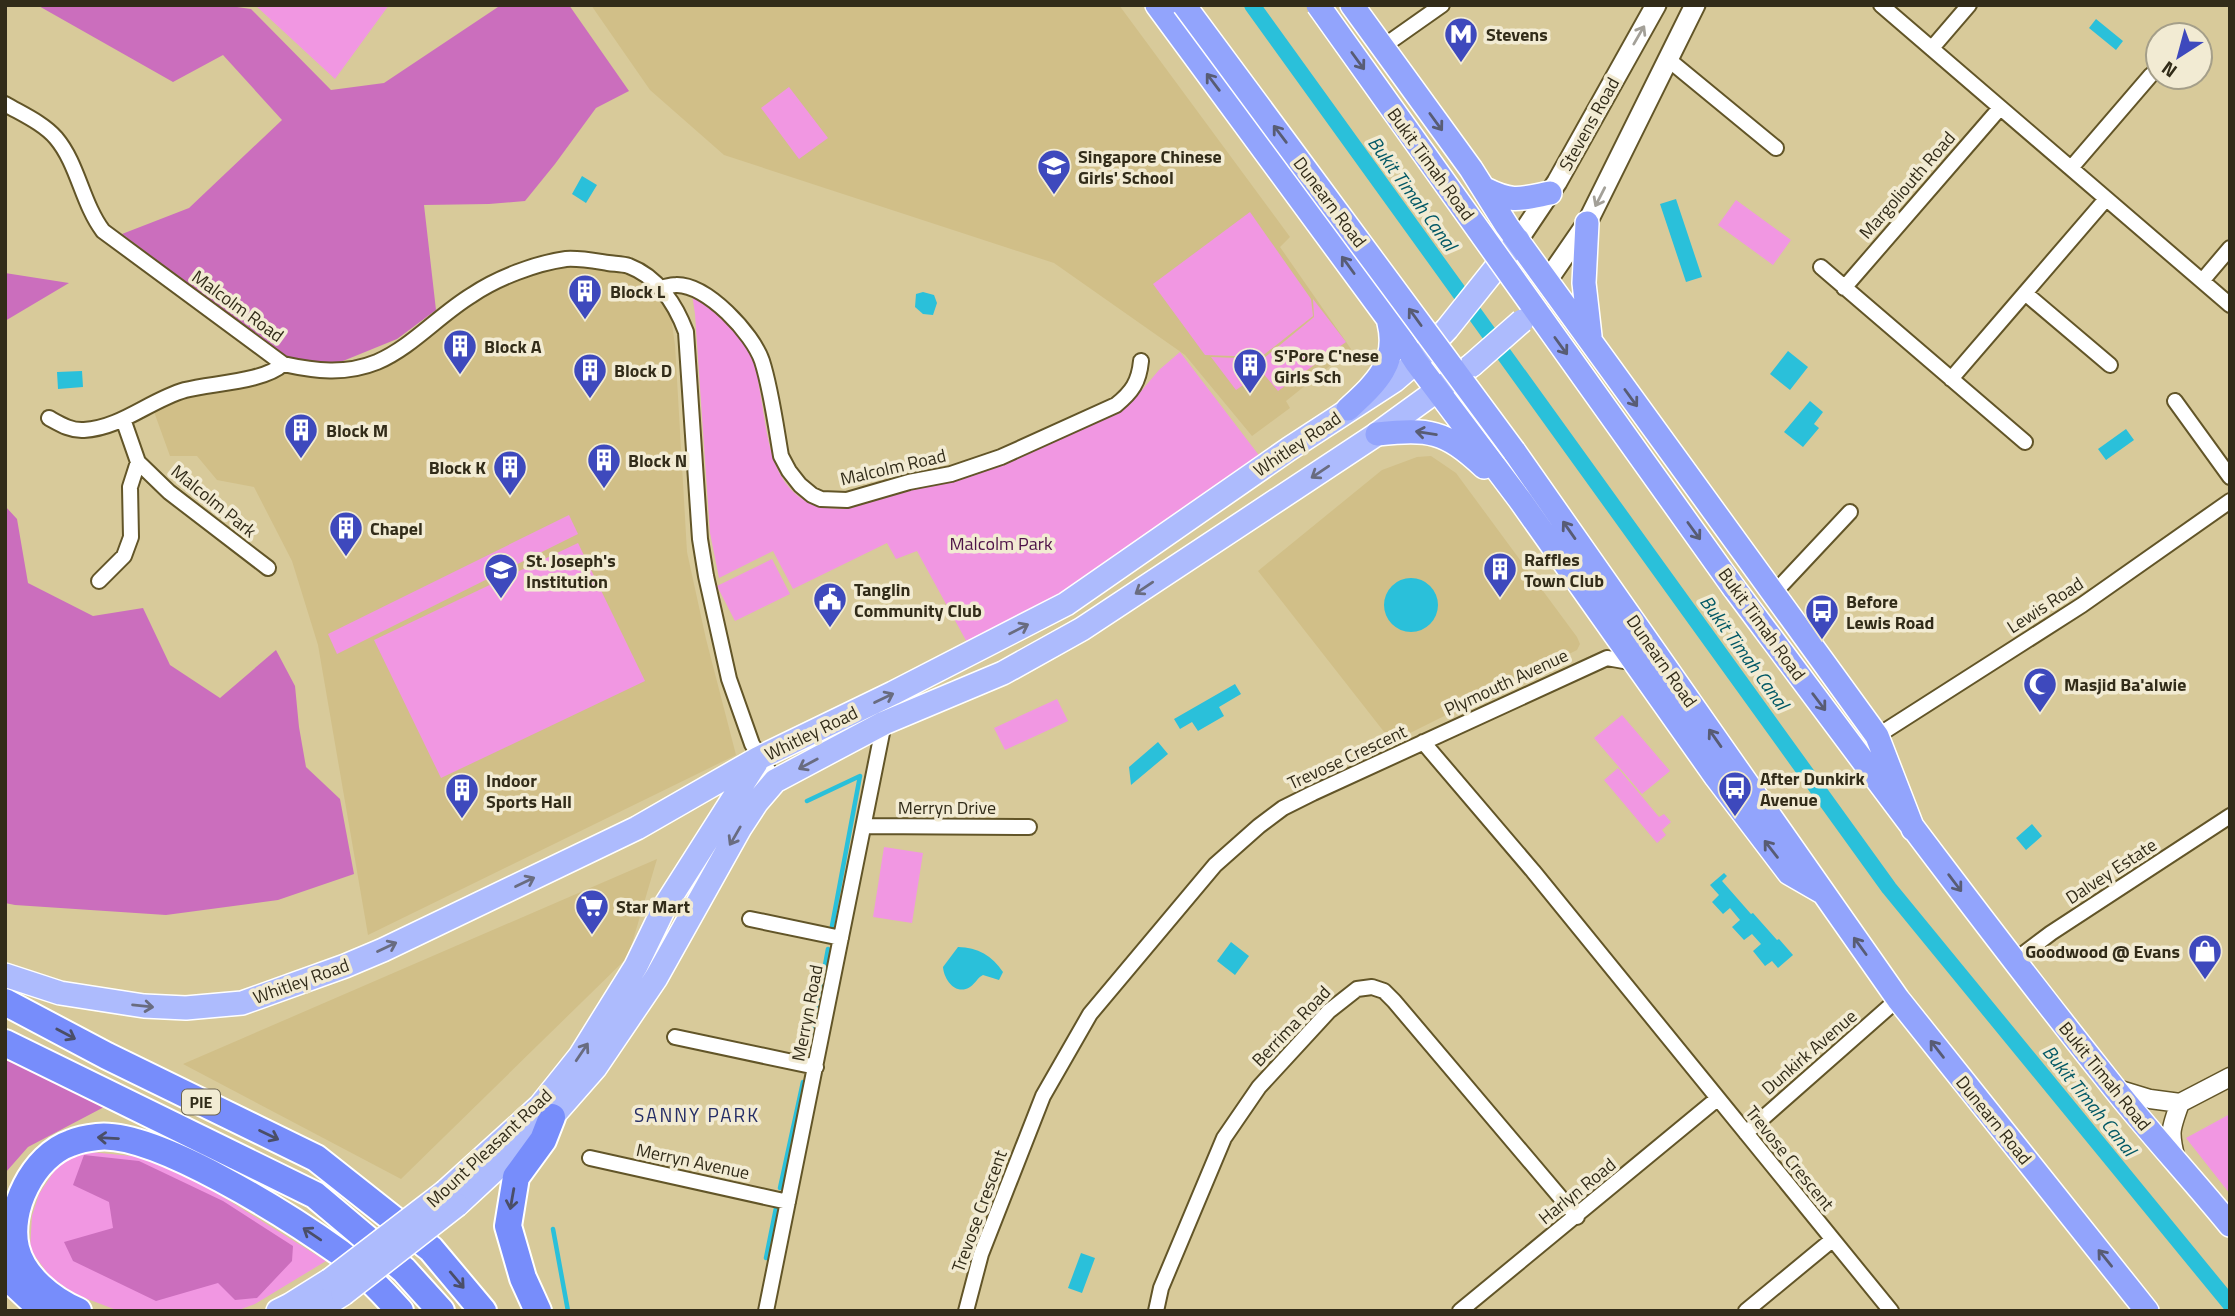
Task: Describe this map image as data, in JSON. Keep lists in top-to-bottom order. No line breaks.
{"streets":{"highway":["Bukit Timah Road","Dunearn Road","PIE"],"main road":["Stevens Road","Whitley Road","Mount Pleasant Road"],"street":["Margoliouth Road","Malcolm Road","Malcolm Park","Lewis Road","Plymouth Avenue","Trevose Crescent","Merryn Drive","Dalvey Estate","Merryn Road","Berrima Road","Dunkirk Avenue","Merryn Avenue","Harlyn Road"]},"crossings":[["Stevens Road","Whitley Road"],["Bukit Timah Road","Dalvey Estate"],["Dunearn Road","Dunkirk Avenue"],["Malcolm Road","Whitley Road"],["Malcolm Road","Mount Pleasant Road"],["Whitley Road","Merryn Road"],["Whitley Road","Mount Pleasant Road"],["Plymouth Avenue","Trevose Crescent"],["Trevose Crescent","Dunkirk Avenue"],["Trevose Crescent","Harlyn Road"],["Merryn Drive","Merryn Road"],["Merryn Road","Merryn Avenue"],["Berrima Road","Harlyn Road"]],"districts":["SANNY PARK"],"water":["Bukit Timah Canal"],"parks":["Malcolm Park"],"places":{"metro station":["Stevens"],"school or university":["Singapore Chinese Girls' School","St. Joseph's Institution"],"building":["Block L","Block A","S'Pore C'nese Girls Sch","Block D","Block M","Block N","Block K","Chapel","Raffles Town Club","Indoor Sports Hall"],"public building":["Tanglin Community Club"],"bus stop":["Before Lewis Road","After Dunkirk Avenue"],"mosque":["Masjid Ba'alwie"],"supermarket":["Star Mart"],"shop":["Goodwood @ Evans"]},"north":"bottom left"}
